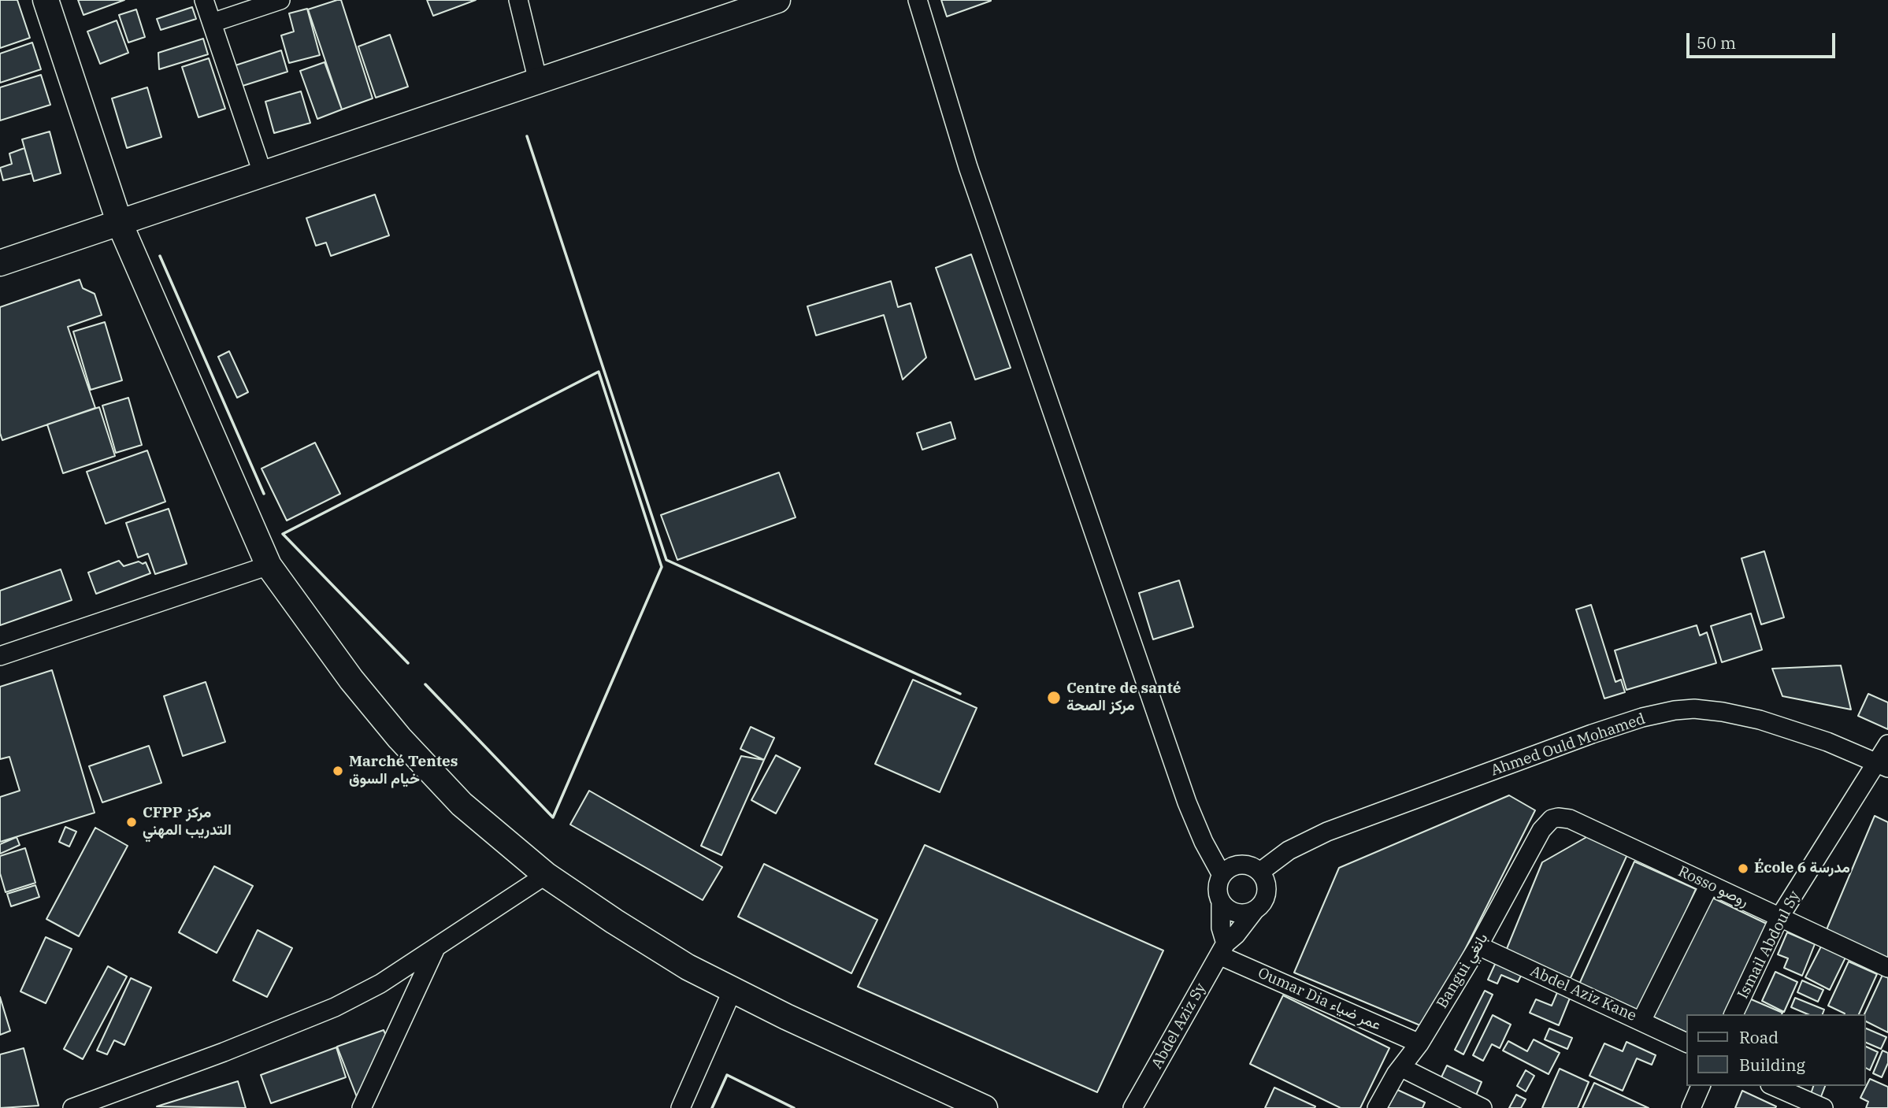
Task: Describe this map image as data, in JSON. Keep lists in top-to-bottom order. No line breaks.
{"streets":{"street":["Ahmed Ould Mohamed","Rosso روصو","Ismail Abdoul Sy","Bangui بانغي","Abdel Aziz Kane","Oumar Dia عمر ضياء","Abdel Aziz Sy"]},"crossings":[["Ahmed Ould Mohamed","Ismail Abdoul Sy"],["Ahmed Ould Mohamed","Abdel Aziz Sy"],["Rosso روصو","Ismail Abdoul Sy"],["Rosso روصو","Bangui بانغي"],["Bangui بانغي","Abdel Aziz Kane"],["Bangui بانغي","Oumar Dia عمر ضياء"],["Oumar Dia عمر ضياء","Abdel Aziz Sy"]],"places":["Centre de santé مركز الصحة","Marché Tentes خيام السوق","CFPP مركز التدريب المهني","École 6 مدرسة"],"legend":["Road","Building"],"scale_bar":"50 m"}
